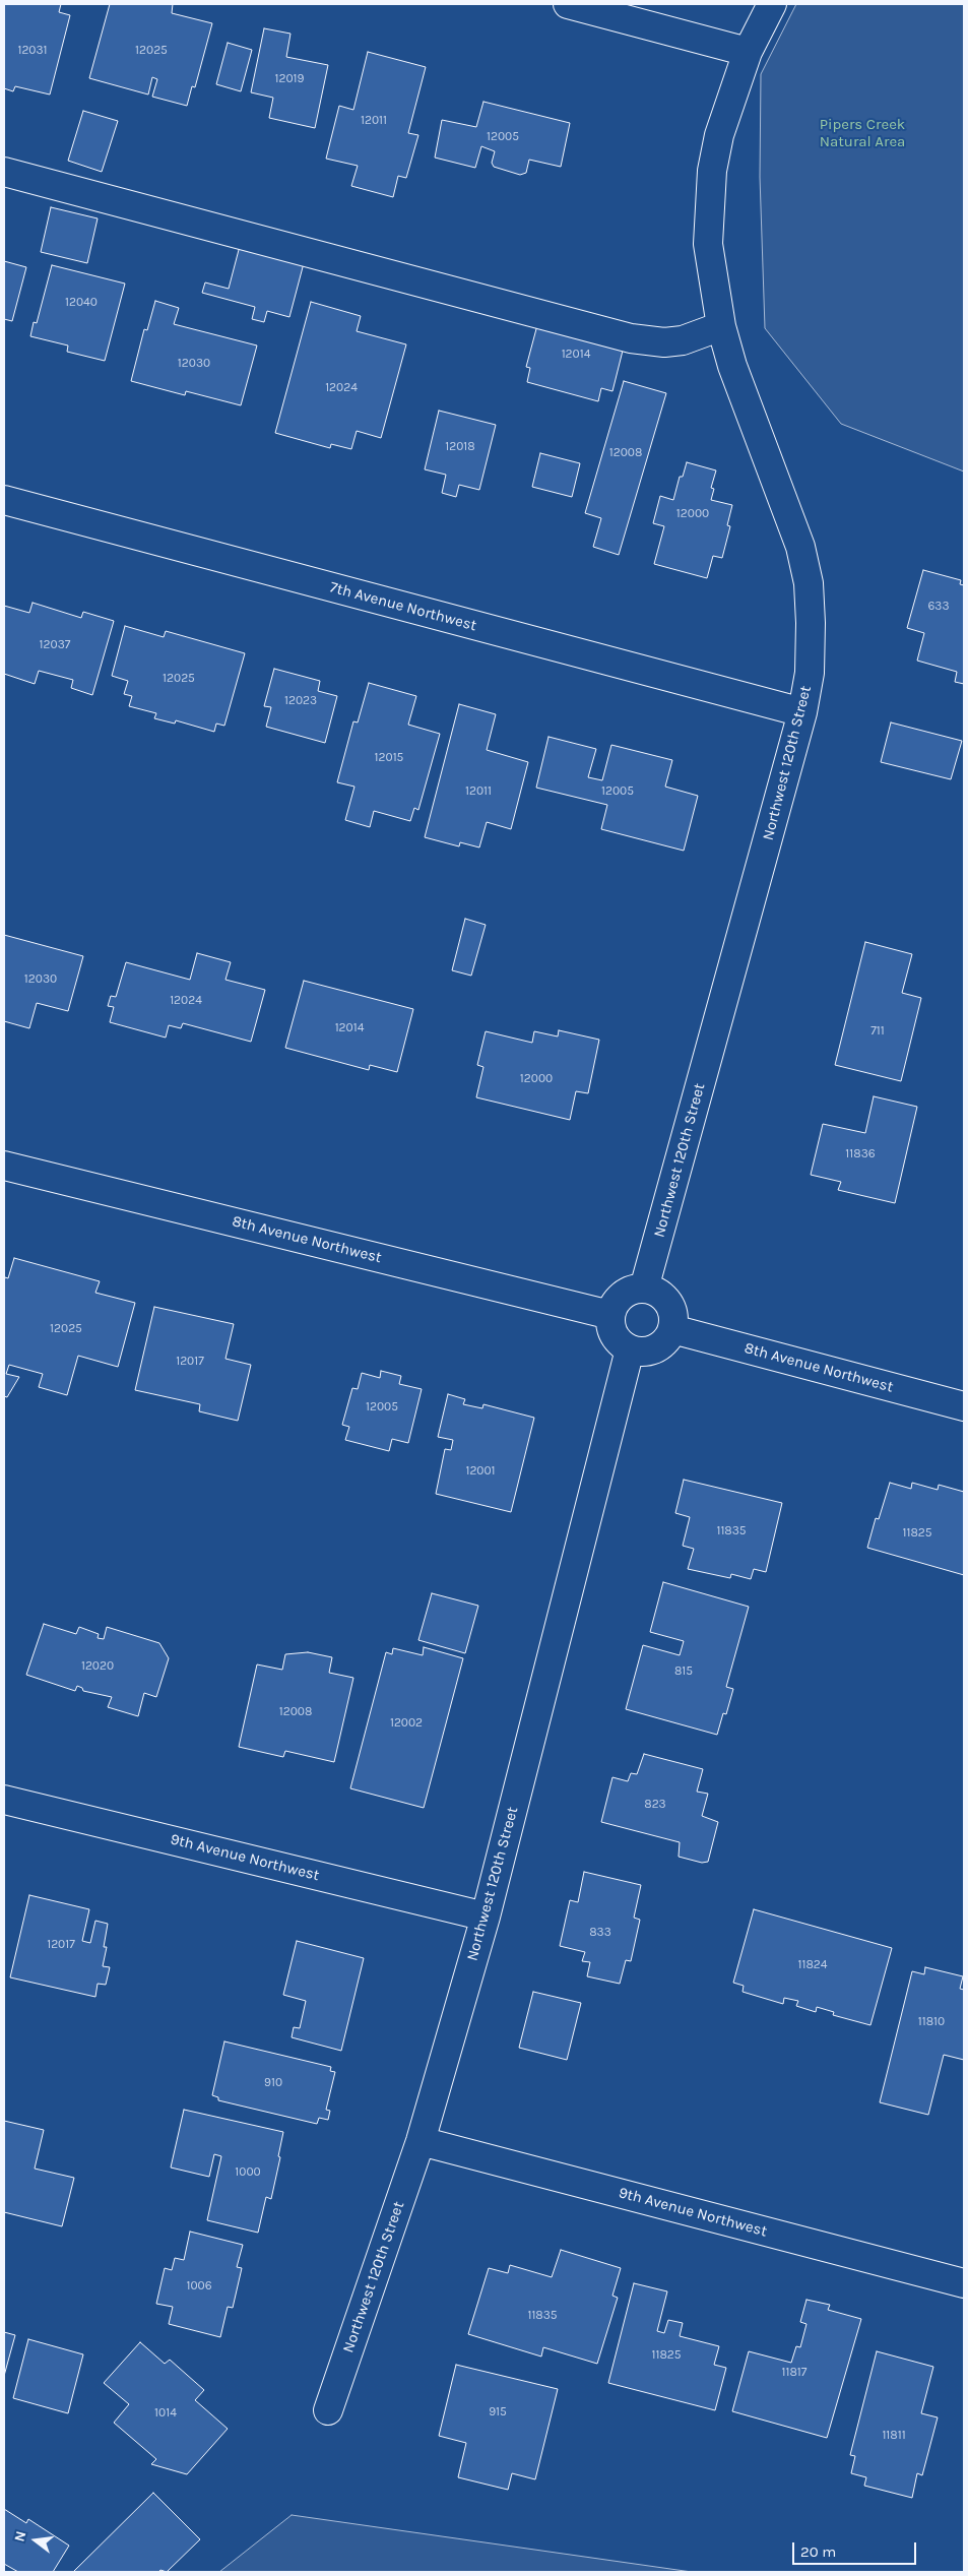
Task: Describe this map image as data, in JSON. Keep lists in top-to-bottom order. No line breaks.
{"streets":{"street":["7th Avenue Northwest","Northwest 120th Street","8th Avenue Northwest","9th Avenue Northwest"]},"crossings":[["7th Avenue Northwest","Northwest 120th Street"],["Northwest 120th Street","8th Avenue Northwest"],["Northwest 120th Street","9th Avenue Northwest"]],"parks":["Pipers Creek Natural Area"],"house_numbers":["12031","12025","12019","12011","12005","12040","12014","12030","12024","12018","12008","12000","633","12037","12025","12023","12015","12011","12005","12030","12024","12014","711","12000","11836","12025","12017","12005","12001","11835","11825","12020","815","12008","12002","823","833","12017","11824","11810","910","1000","1006","11835","11825","11817","915","1014","11811"],"scale_bar":"20 m","north":"left"}
